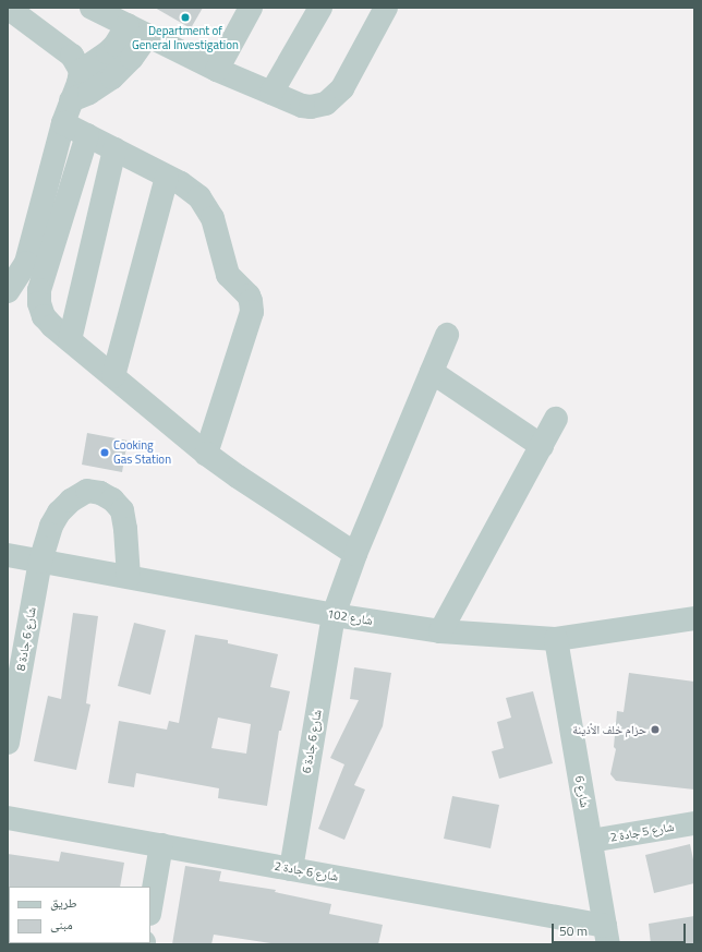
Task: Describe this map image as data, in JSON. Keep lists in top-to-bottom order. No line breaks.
{"streets":{"street":["شارع 102","شارع 6 جادة 8","شارع 6 جادة 6","شارع 6","شارع 5 جادة 2","شارع 6 جادة 2"]},"crossings":[["شارع 102","شارع 6 جادة 8"],["شارع 102","شارع 6 جادة 6"],["شارع 102","شارع 6"],["شارع 6 جادة 6","شارع 6 جادة 2"],["شارع 6","شارع 5 جادة 2"],["شارع 6","شارع 6 جادة 2"]],"places":["Department of General Investigation","Cooking Gas Station","حزام خلف الأذينة"],"legend":["طريق","مبنى"],"scale_bar":"50 m"}
